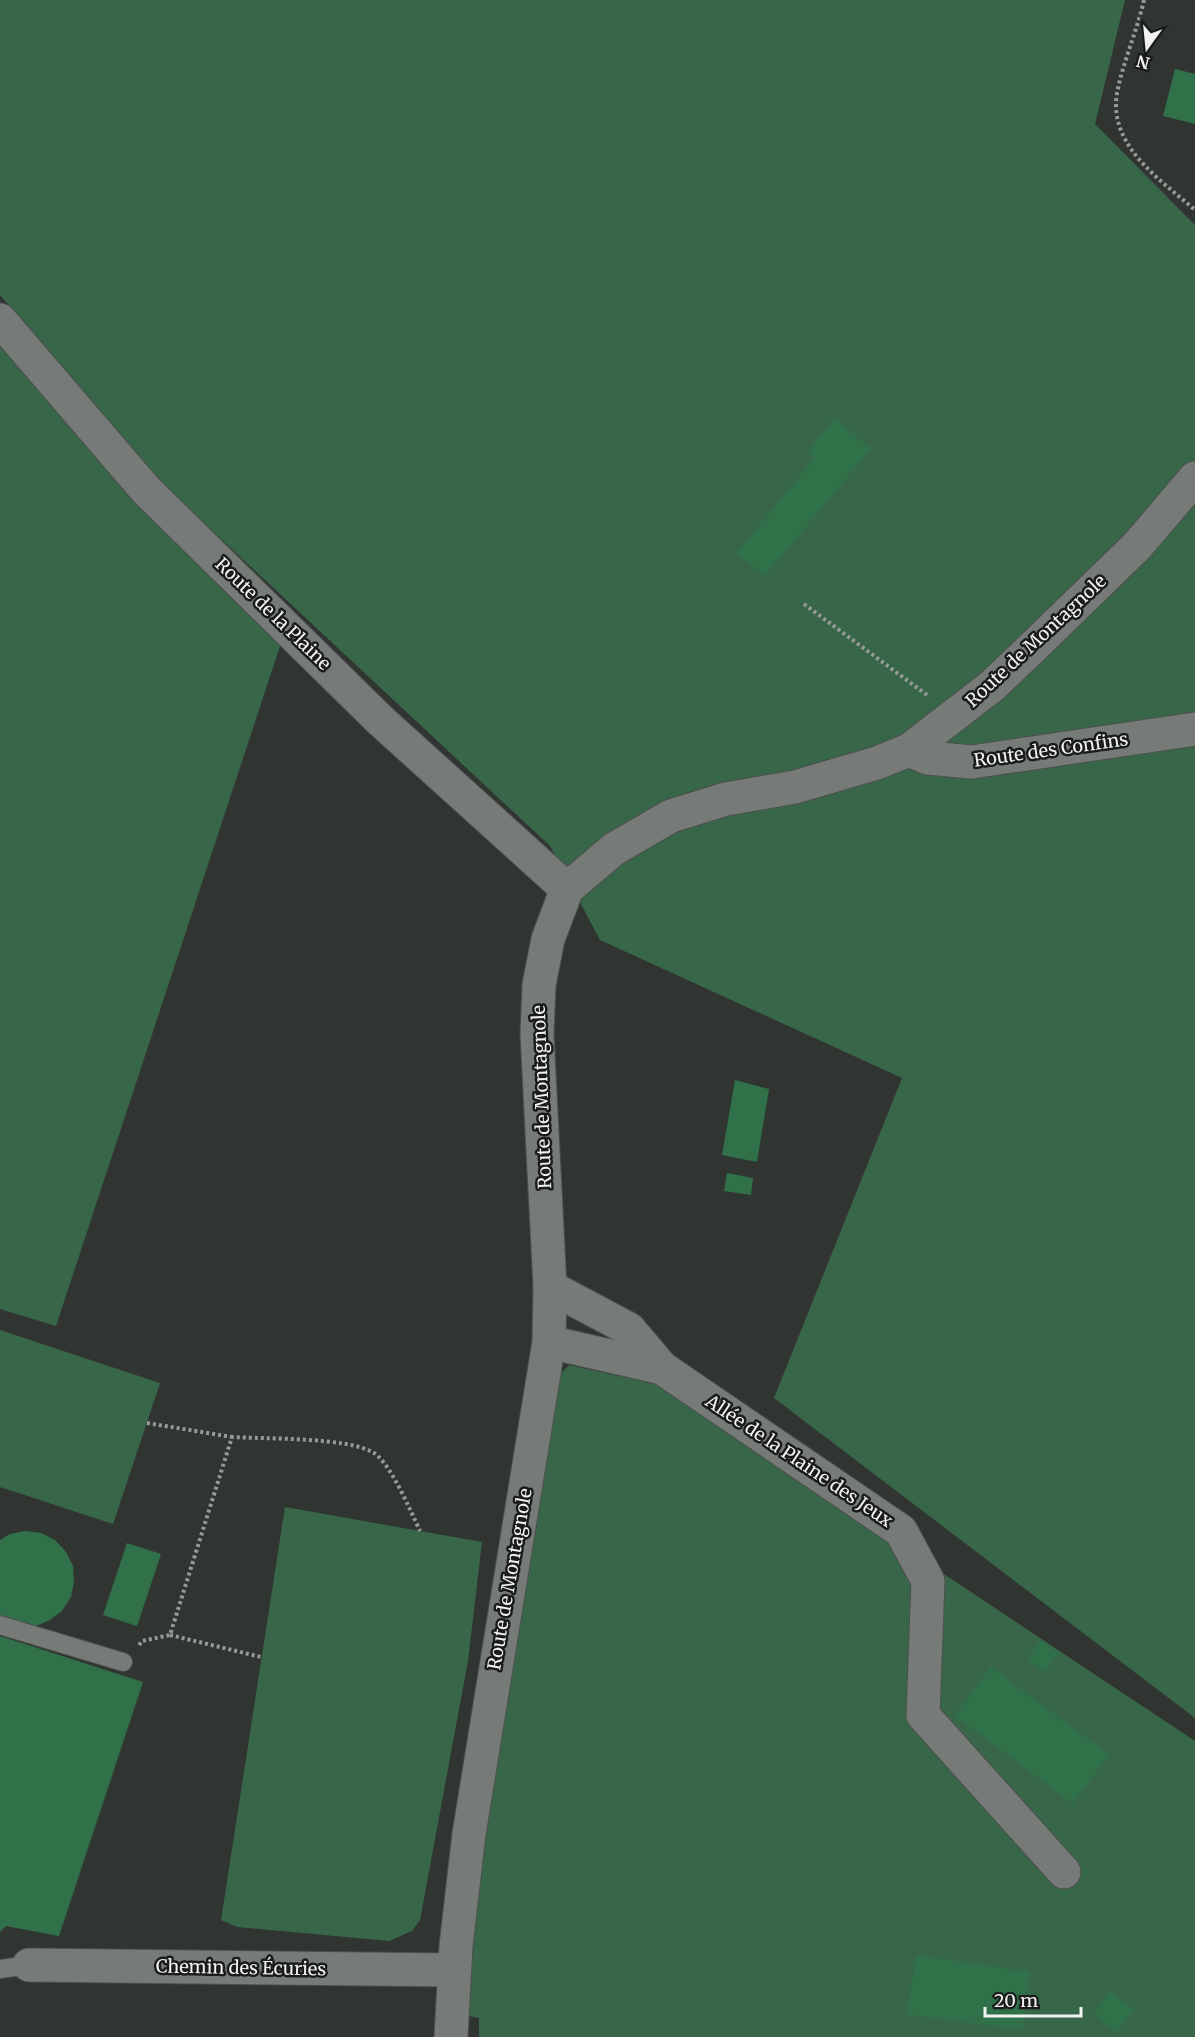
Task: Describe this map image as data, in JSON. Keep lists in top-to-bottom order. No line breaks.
{"streets":{"street":["Route de la Plaine","Route de Montagnole","Route des Confins","Allée de la Plaine des Jeux","Chemin des Écuries"]},"crossings":[["Route de la Plaine","Route de Montagnole"],["Route de Montagnole","Route des Confins"],["Route de Montagnole","Chemin des Écuries"]],"scale_bar":"20 m","north":"bottom"}
